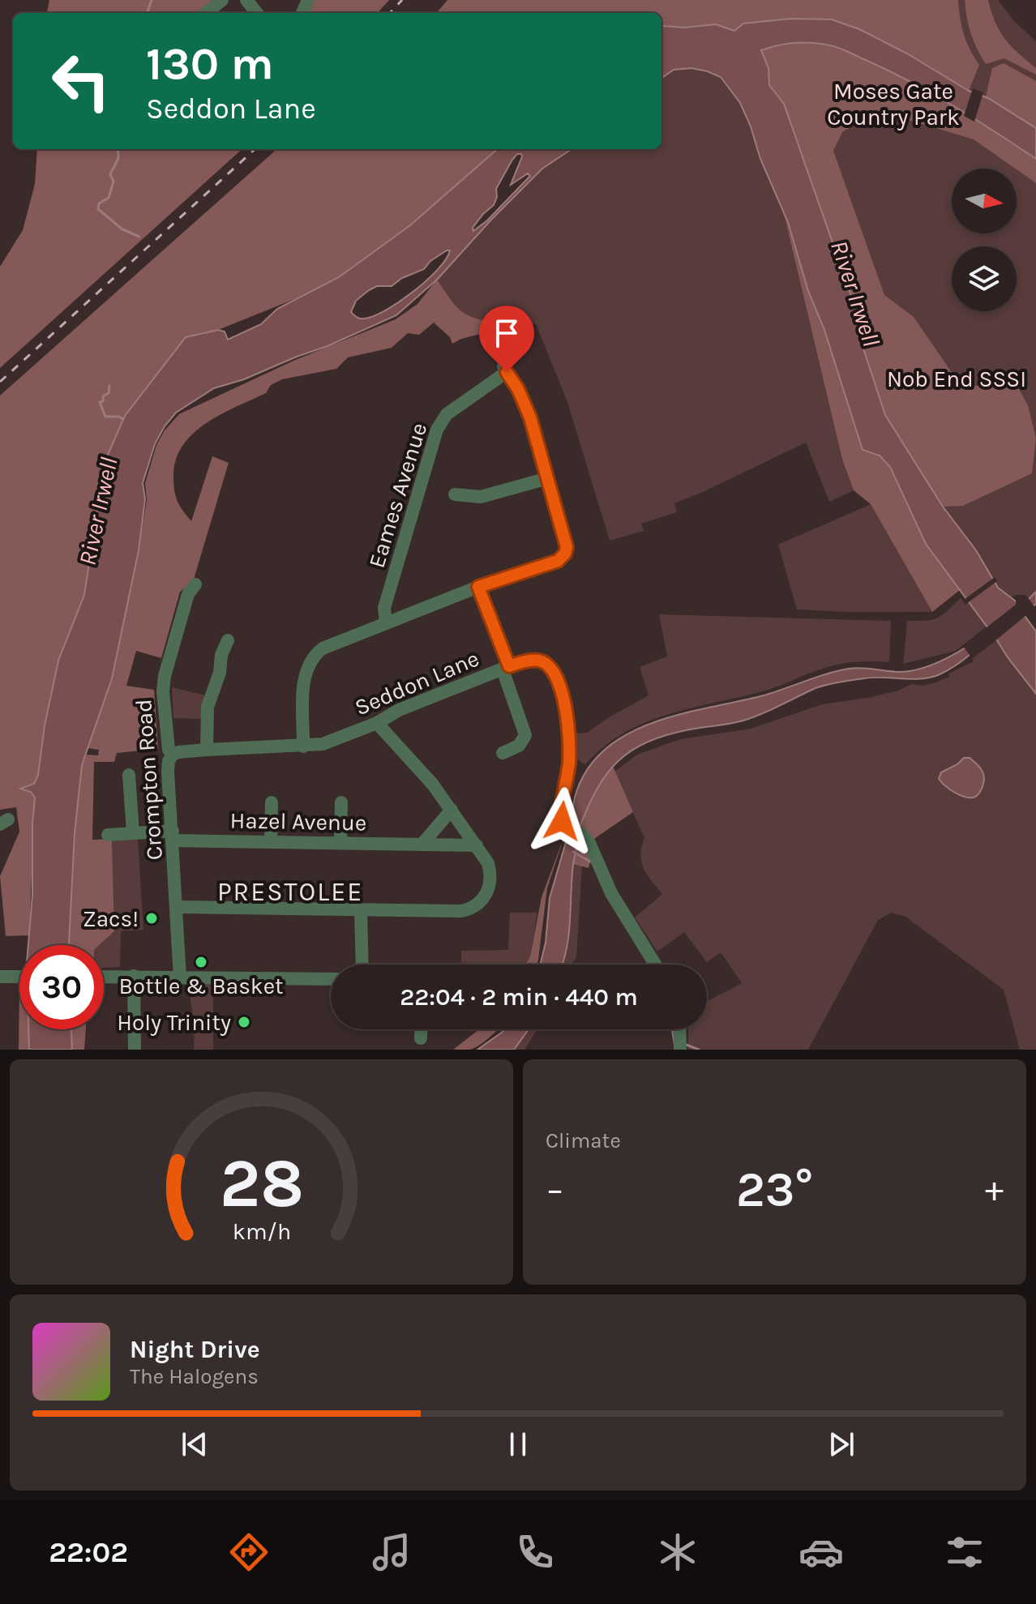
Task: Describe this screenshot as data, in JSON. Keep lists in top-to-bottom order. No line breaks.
{"streets":{"street":["Eames Avenue","Seddon Lane","Crompton Road","Hazel Avenue"]},"crossings":[["Seddon Lane","Crompton Road"],["Crompton Road","Hazel Avenue"]],"districts":["PRESTOLEE"],"water":["River Irwell"],"parks":["Moses Gate Country Park","Nob End SSSI"],"places":["Zacs!","Bottle & Basket","Holy Trinity"],"north":"right","page":{"turn":["130 m","Seddon Lane"],"limit":"30","trip":"22:04 · 2 min · 440 m","tile":"Climate","heat":["−","23°","+"],"song":["Night Drive","The Halogens"],"tabs":"22:02","gauge":["28","km/h"]}}
